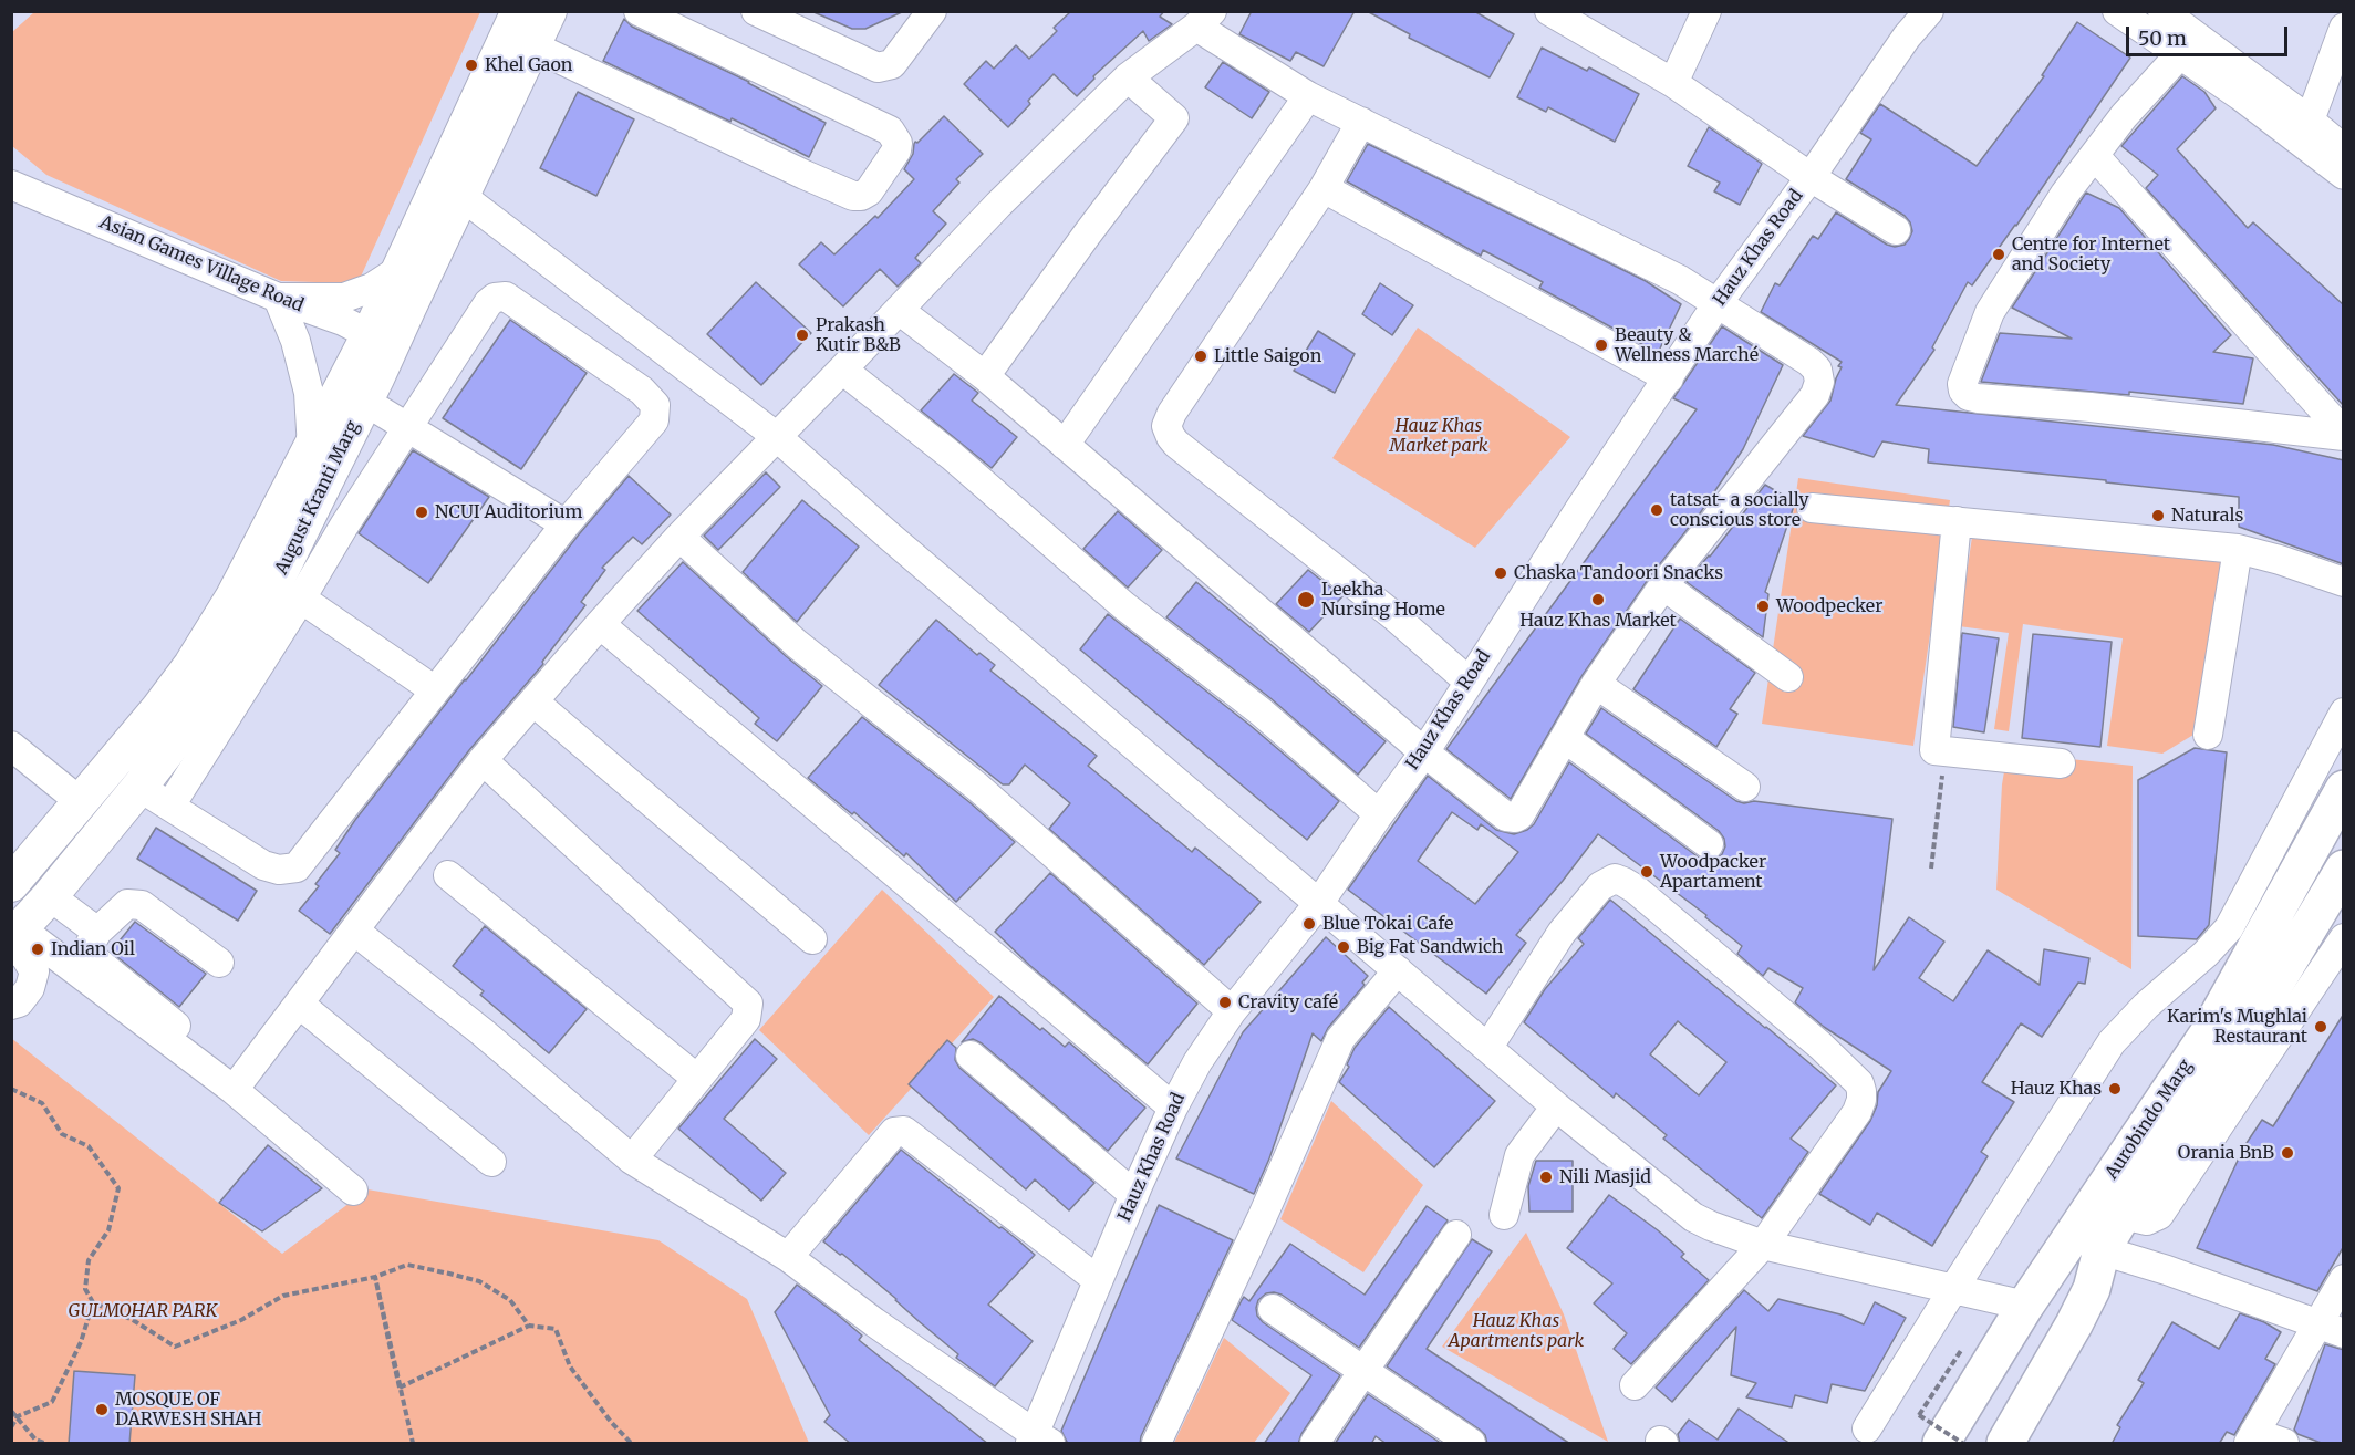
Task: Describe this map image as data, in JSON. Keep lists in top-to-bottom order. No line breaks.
{"streets":{"highway":["Aurobindo Marg"],"main road":["August Kranti Marg"],"street":["Hauz Khas Road","Asian Games Village Road"]},"crossings":[["Asian Games Village Road","August Kranti Marg"]],"parks":["Hauz Khas Market park","GULMOHAR PARK","Hauz Khas Apartments park"],"places":["Khel Gaon","Centre for Internet and Society","Prakash Kutir B&B","Beauty & Wellness Marché","Little Saigon","tatsat- a socially conscious store","NCUI Auditorium","Naturals","Chaska Tandoori Snacks","Leekha Nursing Home","Hauz Khas Market","Woodpecker","Woodpacker Apartament","Blue Tokai Cafe","Big Fat Sandwich","Indian Oil","Cravity café","Karim's Mughlai Restaurant","Hauz Khas","Orania BnB","Nili Masjid","MOSQUE OF DARWESH SHAH"],"scale_bar":"50 m"}
